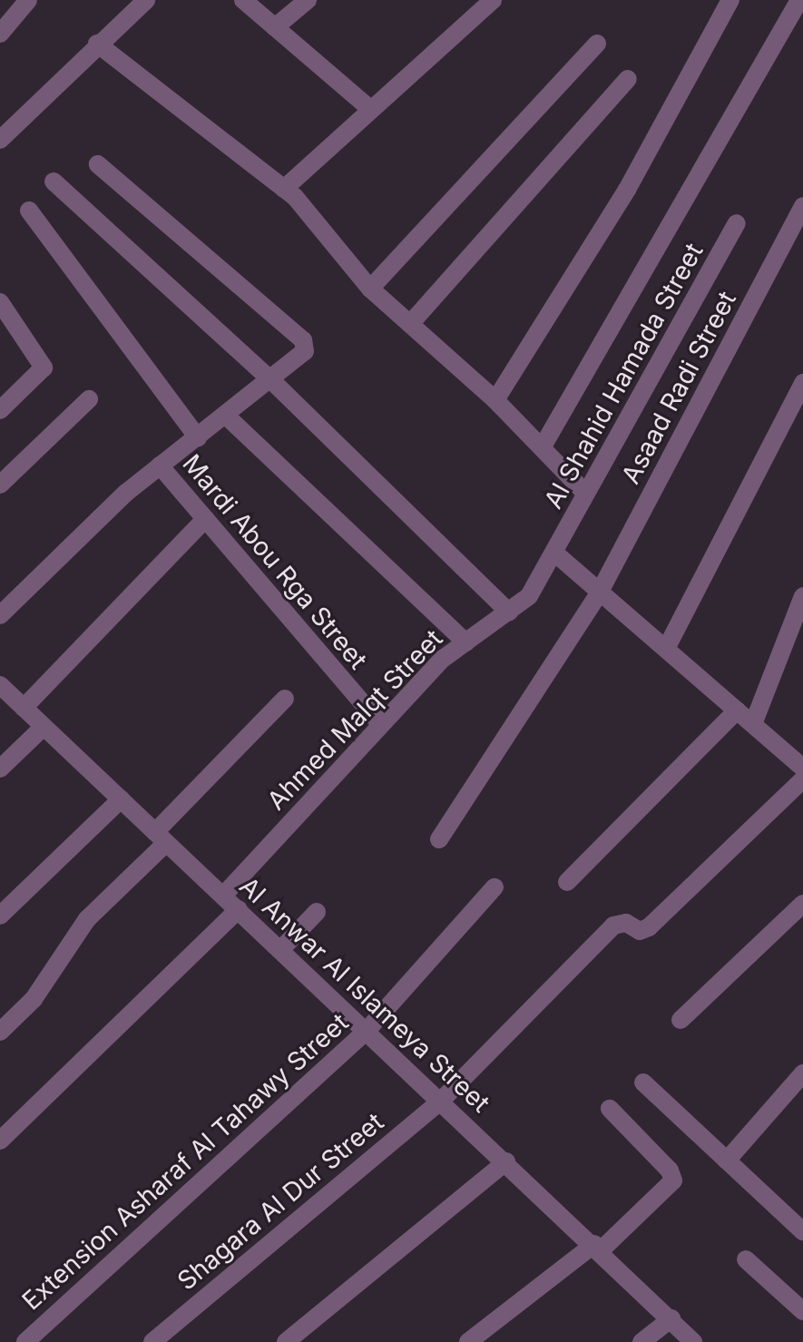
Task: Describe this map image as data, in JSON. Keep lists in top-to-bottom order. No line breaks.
{"streets":{"street":["Al Shahid Hamada Street","Asaad Radi Street","Mardi Abou Rga Street","Ahmed Malqt Street","Al Anwar Al Islameya Street","Extension Asharaf Al Tahawy Street","Shagara Al Dur Street"]},"crossings":[["Al Shahid Hamada Street","Ahmed Malqt Street"],["Mardi Abou Rga Street","Ahmed Malqt Street"],["Ahmed Malqt Street","Al Anwar Al Islameya Street"],["Al Anwar Al Islameya Street","Extension Asharaf Al Tahawy Street"],["Al Anwar Al Islameya Street","Shagara Al Dur Street"]]}
